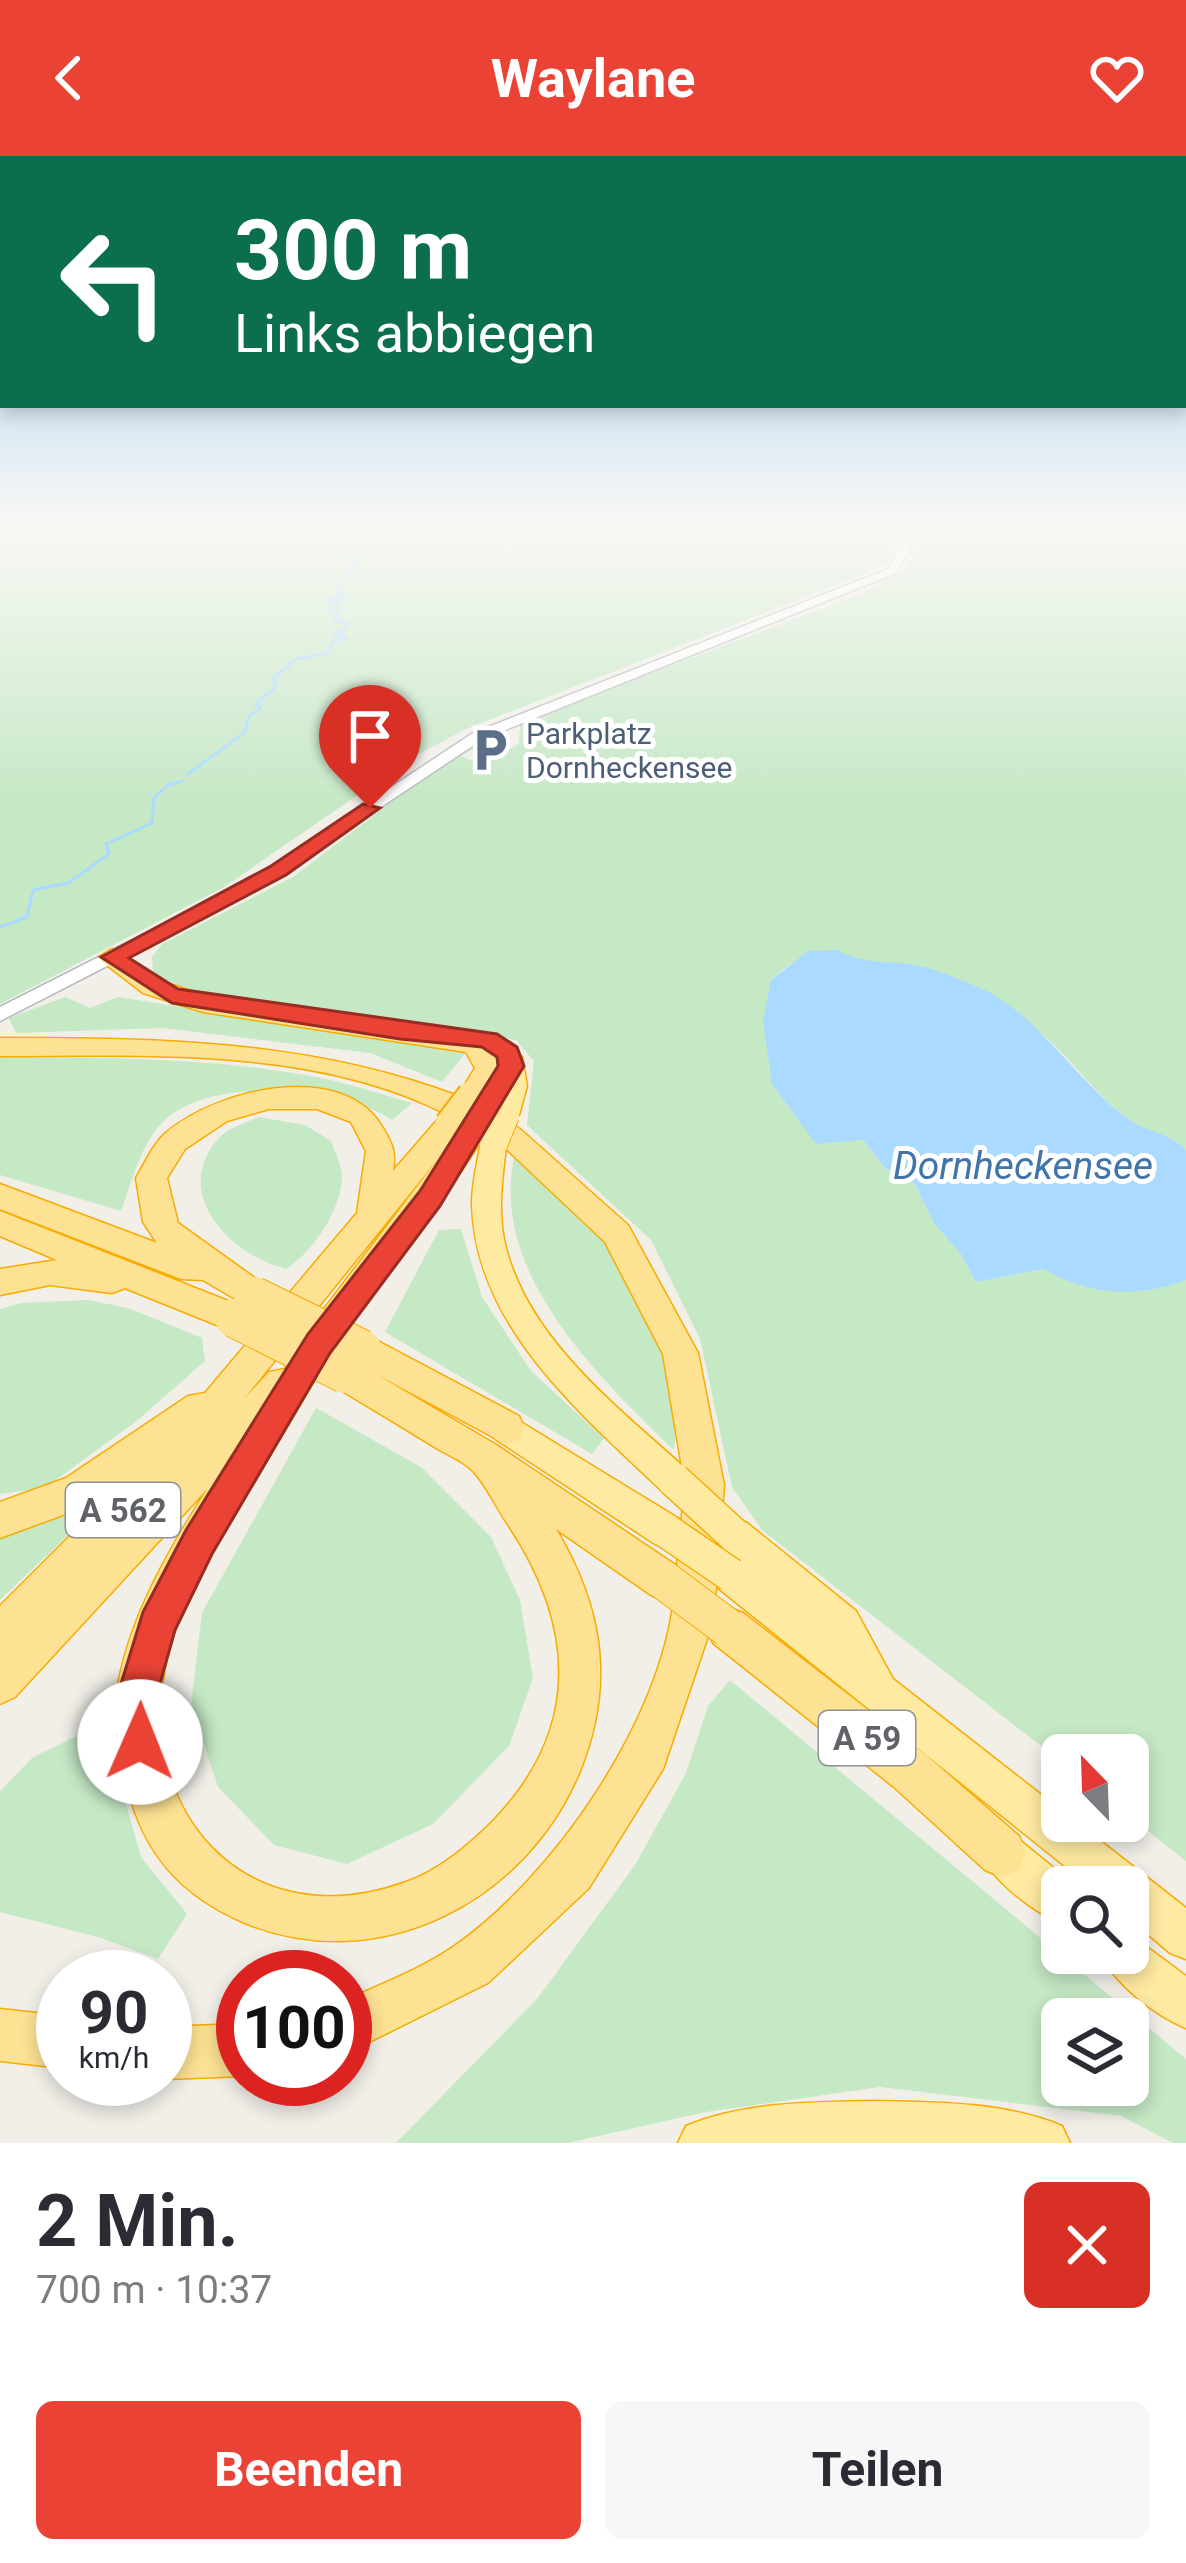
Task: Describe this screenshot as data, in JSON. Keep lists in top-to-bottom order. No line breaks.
{"streets":{"highway":["A 562","A 59"]},"water":["Dornheckensee"],"places":{"parking":["Parkplatz Dornheckensee"]},"north":"top left","page":{"header":"Waylane","turn":["300 m","Links abbiegen"],"speed":"90 km/h","limit":"100","heading":["2 Min.","700 m · 10:37"],"buttons":["Beenden","Teilen"]}}
